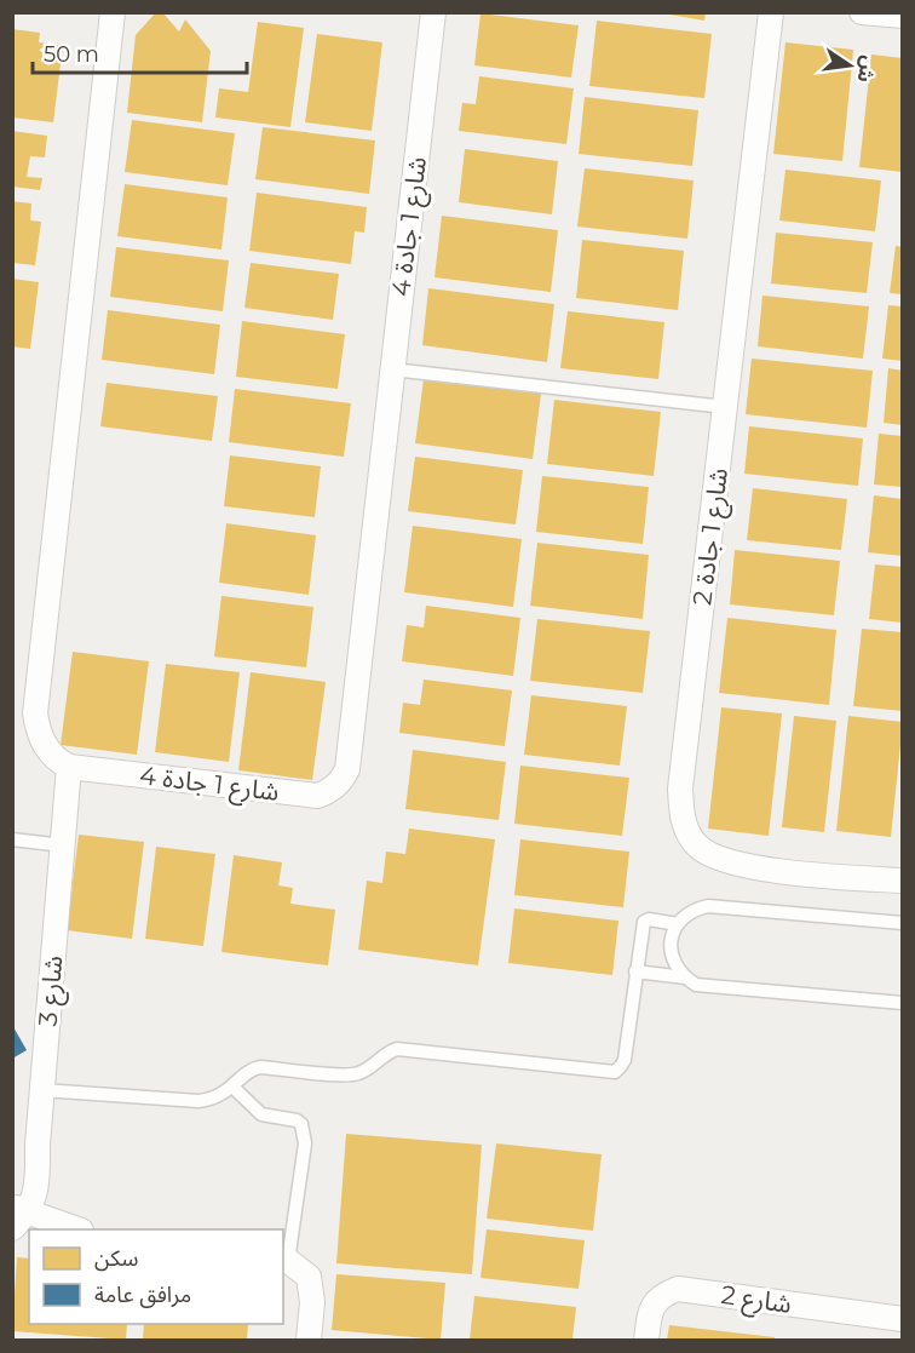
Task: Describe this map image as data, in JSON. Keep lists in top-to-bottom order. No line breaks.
{"streets":{"street":["شارع 1 جادة 4","شارع 1 جادة 2","شارع 3","شارع 2"]},"crossings":[["شارع 1 جادة 4","شارع 3"]],"legend":["سكن","مرافق عامة"],"scale_bar":"50 m","north":"right"}
